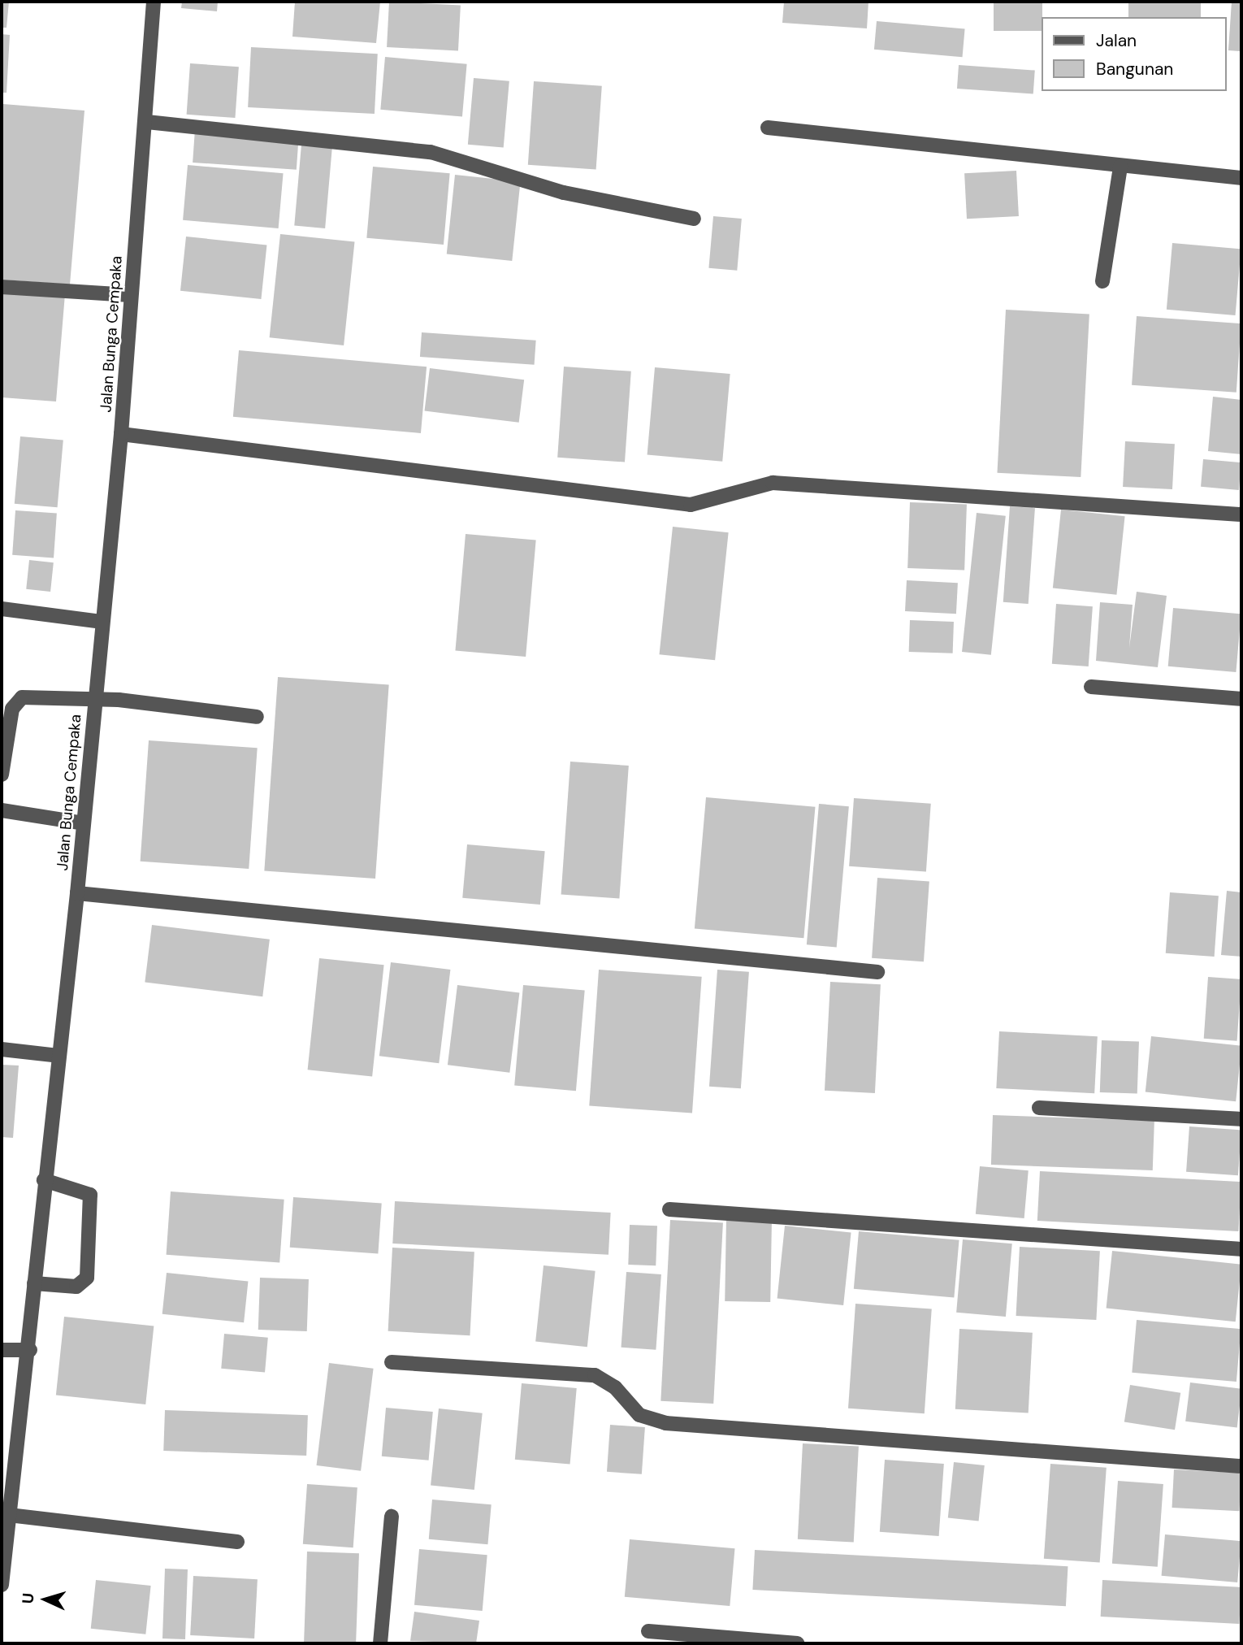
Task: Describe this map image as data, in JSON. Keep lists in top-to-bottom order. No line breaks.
{"streets":{"street":["Jalan Bunga Cempaka"]},"legend":["Jalan","Bangunan"],"north":"left"}
